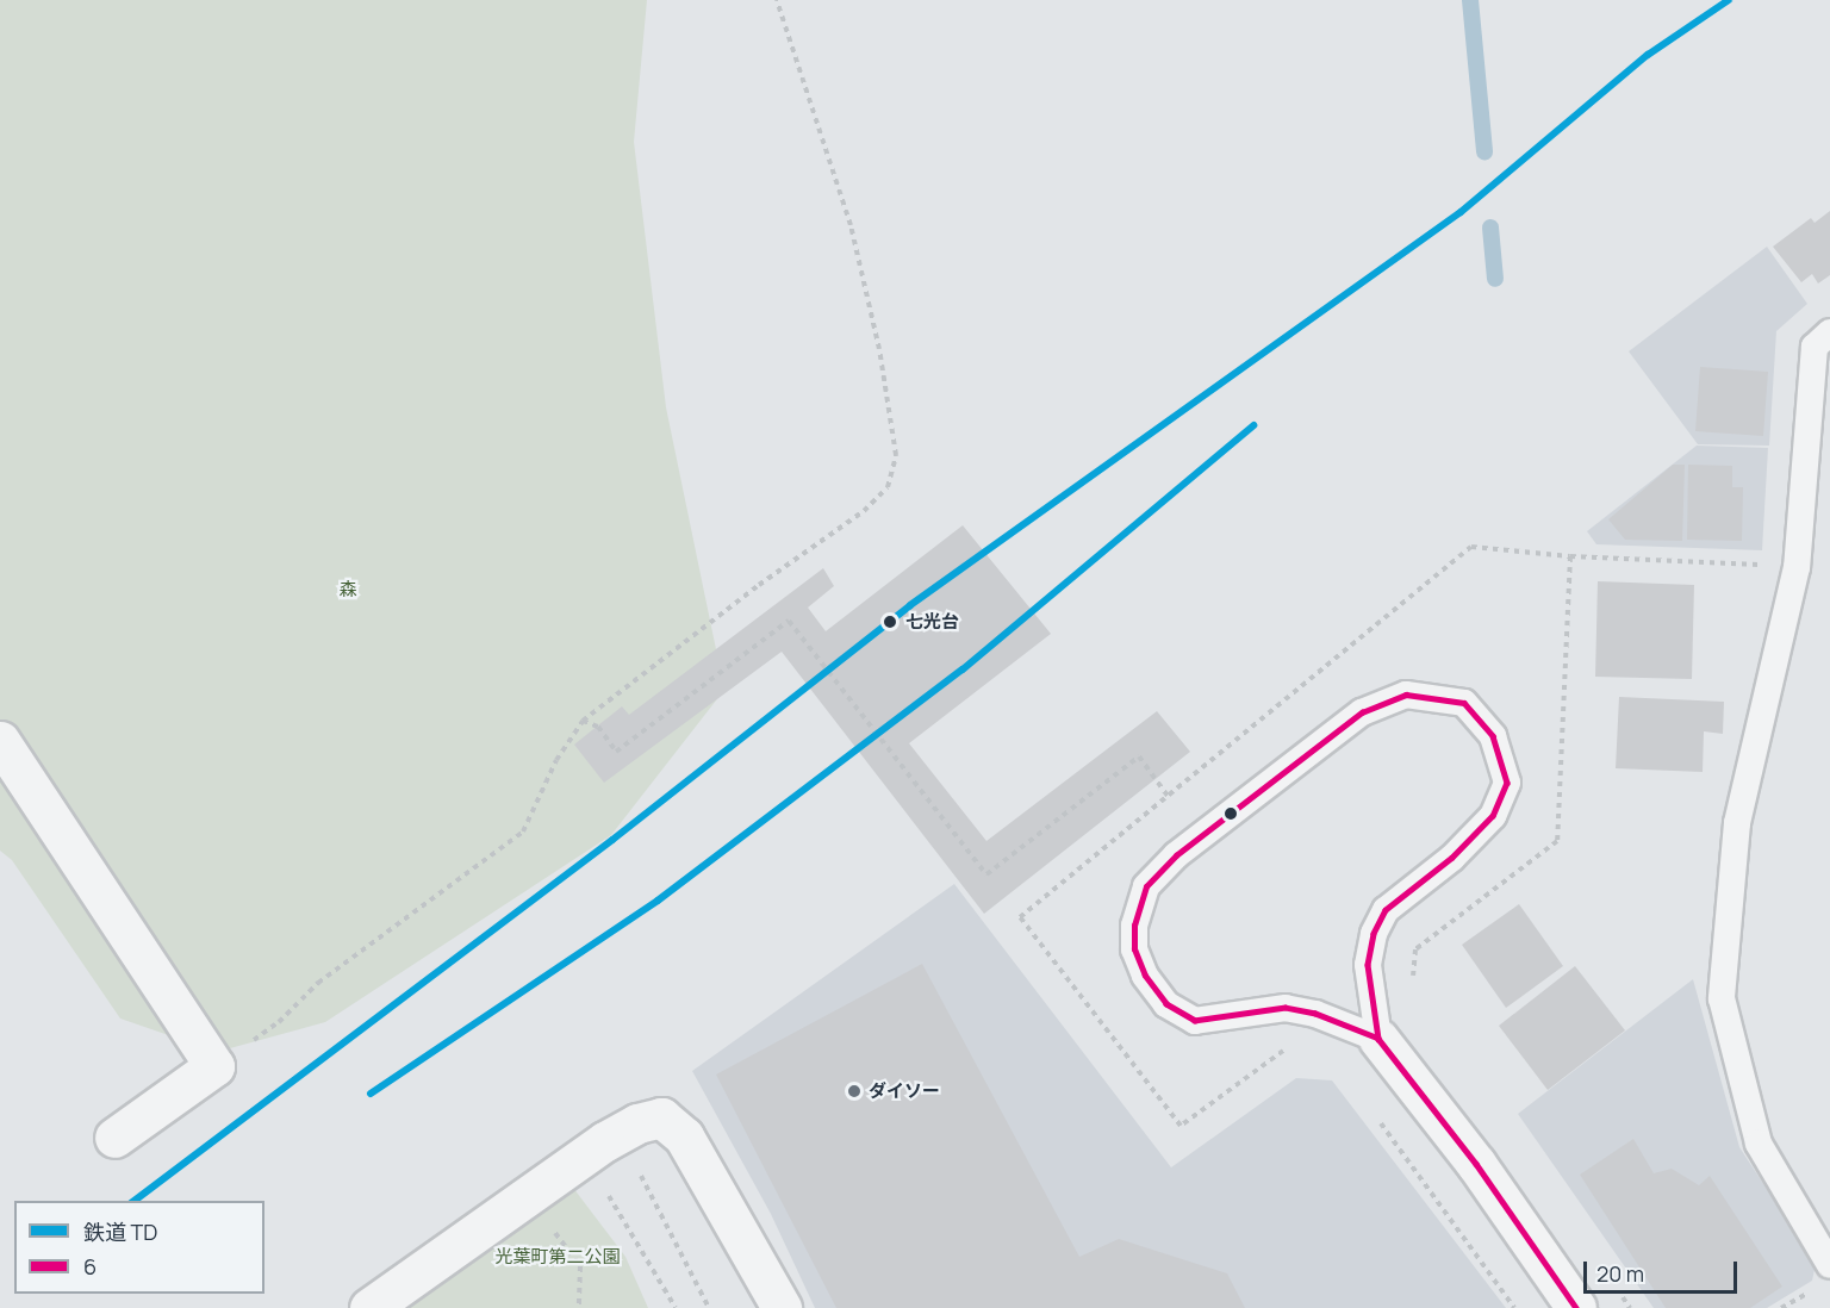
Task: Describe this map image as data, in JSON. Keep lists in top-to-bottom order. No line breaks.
{"parks":["森","光葉町第二公園"],"places":["七光台","ダイソー"],"lines":["rail line TD","transit line 6"],"legend":["鉄道 TD","6"],"scale_bar":"20 m"}
